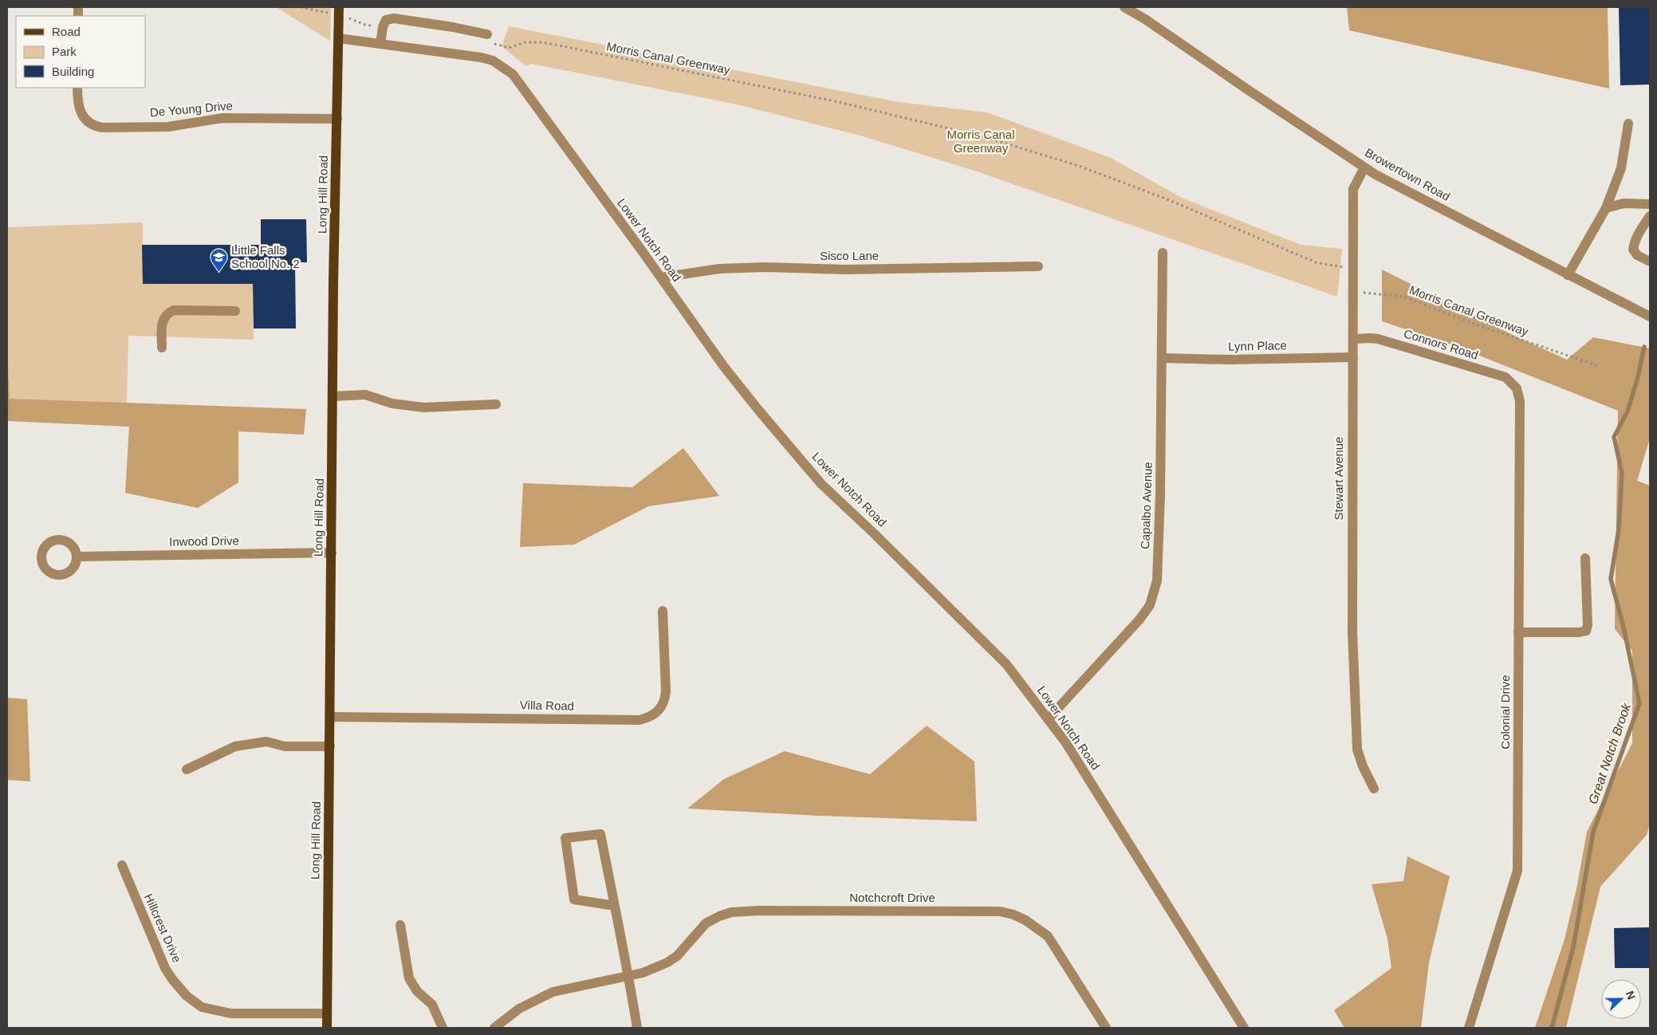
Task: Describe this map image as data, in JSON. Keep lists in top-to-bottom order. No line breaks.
{"streets":{"main road":["Long Hill Road"],"street":["De Young Drive","Browertown Road","Lower Notch Road","Sisco Lane","Connors Road","Lynn Place","Stewart Avenue","Capalbo Avenue","Inwood Drive","Villa Road","Colonial Drive","Notchcroft Drive","Hillcrest Drive"],"path":["Morris Canal Greenway"]},"crossings":[["Morris Canal Greenway","Stewart Avenue"],["De Young Drive","Long Hill Road"],["Browertown Road","Stewart Avenue"],["Long Hill Road","Lower Notch Road"],["Long Hill Road","Inwood Drive"],["Long Hill Road","Villa Road"],["Long Hill Road","Hillcrest Drive"],["Lower Notch Road","Sisco Lane"],["Lower Notch Road","Capalbo Avenue"],["Connors Road","Stewart Avenue"],["Connors Road","Colonial Drive"],["Lynn Place","Stewart Avenue"],["Lynn Place","Capalbo Avenue"]],"water":["Great Notch Brook"],"parks":["Morris Canal Greenway"],"places":{"school or university":["Little Falls School No. 2"]},"legend":["Road","Park","Building"],"north":"right"}
